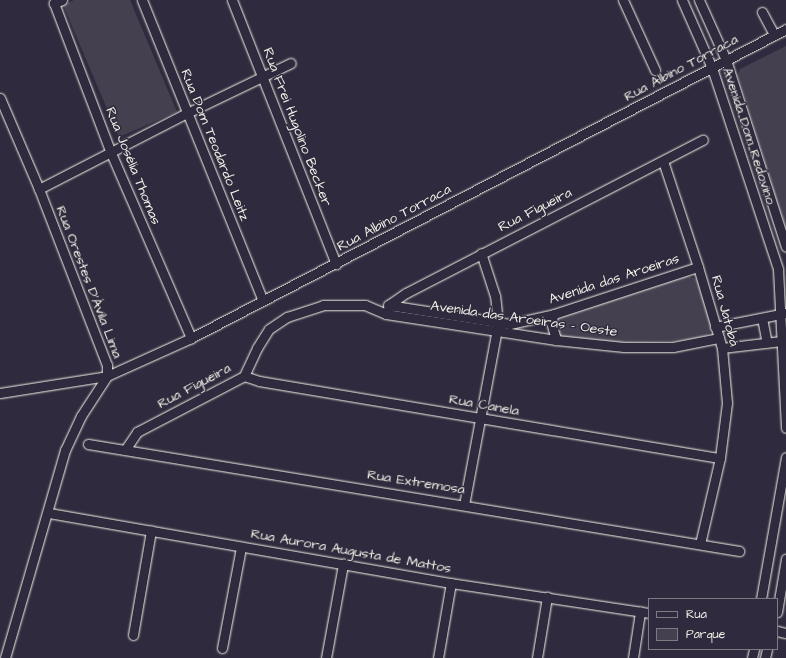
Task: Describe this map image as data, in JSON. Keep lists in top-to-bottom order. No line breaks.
{"streets":{"street":["Rua Albino Torraca","Rua Frei Hugolino Becker","Avenida Dom Redovino","Rua Dom Teodardo Leitz","Rua Josélia Thomas","Rua Figueira","Avenida das Aroeiras","Rua Orestes D'Ávila Lima","Rua Jatobá","Avenida das Aroeiras - Oeste","Rua Canela","Rua Extremosa","Rua Aurora Augusta de Mattos"]},"crossings":[["Rua Albino Torraca","Rua Frei Hugolino Becker"],["Rua Albino Torraca","Avenida Dom Redovino"],["Rua Albino Torraca","Rua Dom Teodardo Leitz"],["Rua Albino Torraca","Rua Josélia Thomas"],["Rua Albino Torraca","Rua Orestes D'Ávila Lima"],["Rua Figueira","Avenida das Aroeiras"],["Rua Figueira","Rua Jatobá"],["Rua Figueira","Avenida das Aroeiras - Oeste"],["Rua Figueira","Rua Canela"],["Rua Figueira","Rua Extremosa"],["Avenida das Aroeiras","Rua Jatobá"],["Avenida das Aroeiras","Avenida das Aroeiras - Oeste"],["Rua Orestes D'Ávila Lima","Rua Aurora Augusta de Mattos"],["Rua Jatobá","Avenida das Aroeiras - Oeste"],["Rua Jatobá","Rua Canela"],["Rua Jatobá","Rua Extremosa"]],"legend":["Rua","Parque"]}
